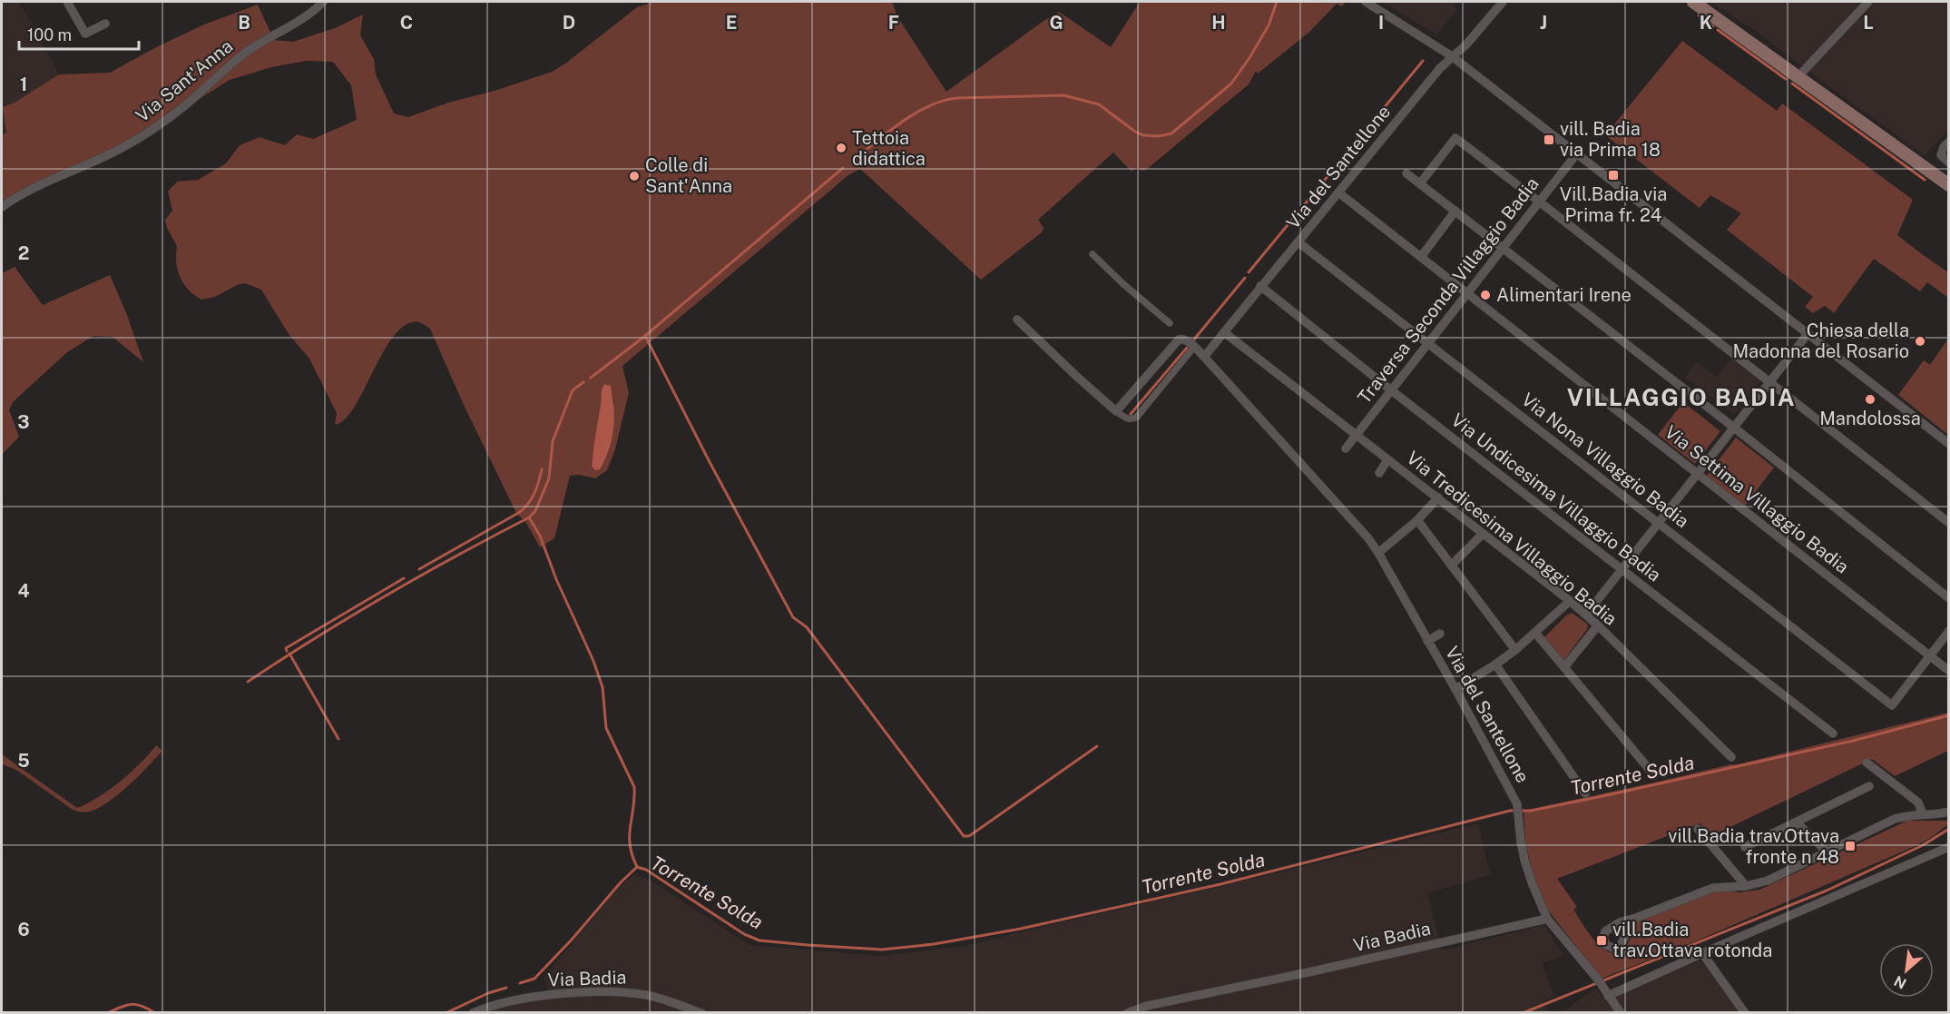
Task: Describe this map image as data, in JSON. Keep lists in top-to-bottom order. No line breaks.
{"streets":{"street":["Via Sant'Anna","Via del Santellone","Traversa Seconda Villaggio Badia","Via Nona Villaggio Badia","Via Undicesima Villaggio Badia","Via Settima Villaggio Badia","Via Tredicesima Villaggio Badia","Via Badia"]},"crossings":[["Via del Santellone","Via Nona Villaggio Badia"],["Via del Santellone","Via Undicesima Villaggio Badia"],["Via del Santellone","Via Settima Villaggio Badia"],["Via del Santellone","Via Tredicesima Villaggio Badia"],["Via del Santellone","Via Badia"],["Traversa Seconda Villaggio Badia","Via Nona Villaggio Badia"],["Traversa Seconda Villaggio Badia","Via Undicesima Villaggio Badia"],["Traversa Seconda Villaggio Badia","Via Settima Villaggio Badia"],["Traversa Seconda Villaggio Badia","Via Tredicesima Villaggio Badia"],["Via Nona Villaggio Badia","Via Settima Villaggio Badia"]],"districts":["VILLAGGIO BADIA"],"water":["Torrente Solda"],"places":{"transit":["vill. Badia via Prima 18","Vill.Badia via Prima fr. 24","vill.Badia trav.Ottava fronte n 48","vill.Badia trav.Ottava rotonda"],"other":["Tettoia didattica","Colle di Sant'Anna","Alimentari Irene","Chiesa della Madonna del Rosario","Mandolossa"]},"scale_bar":"100 m","north":"bottom left","grid":{"columns":["B","C","D","E","F","G","H","I","J","K","L"],"rows":["1","2","3","4","5","6"]}}
